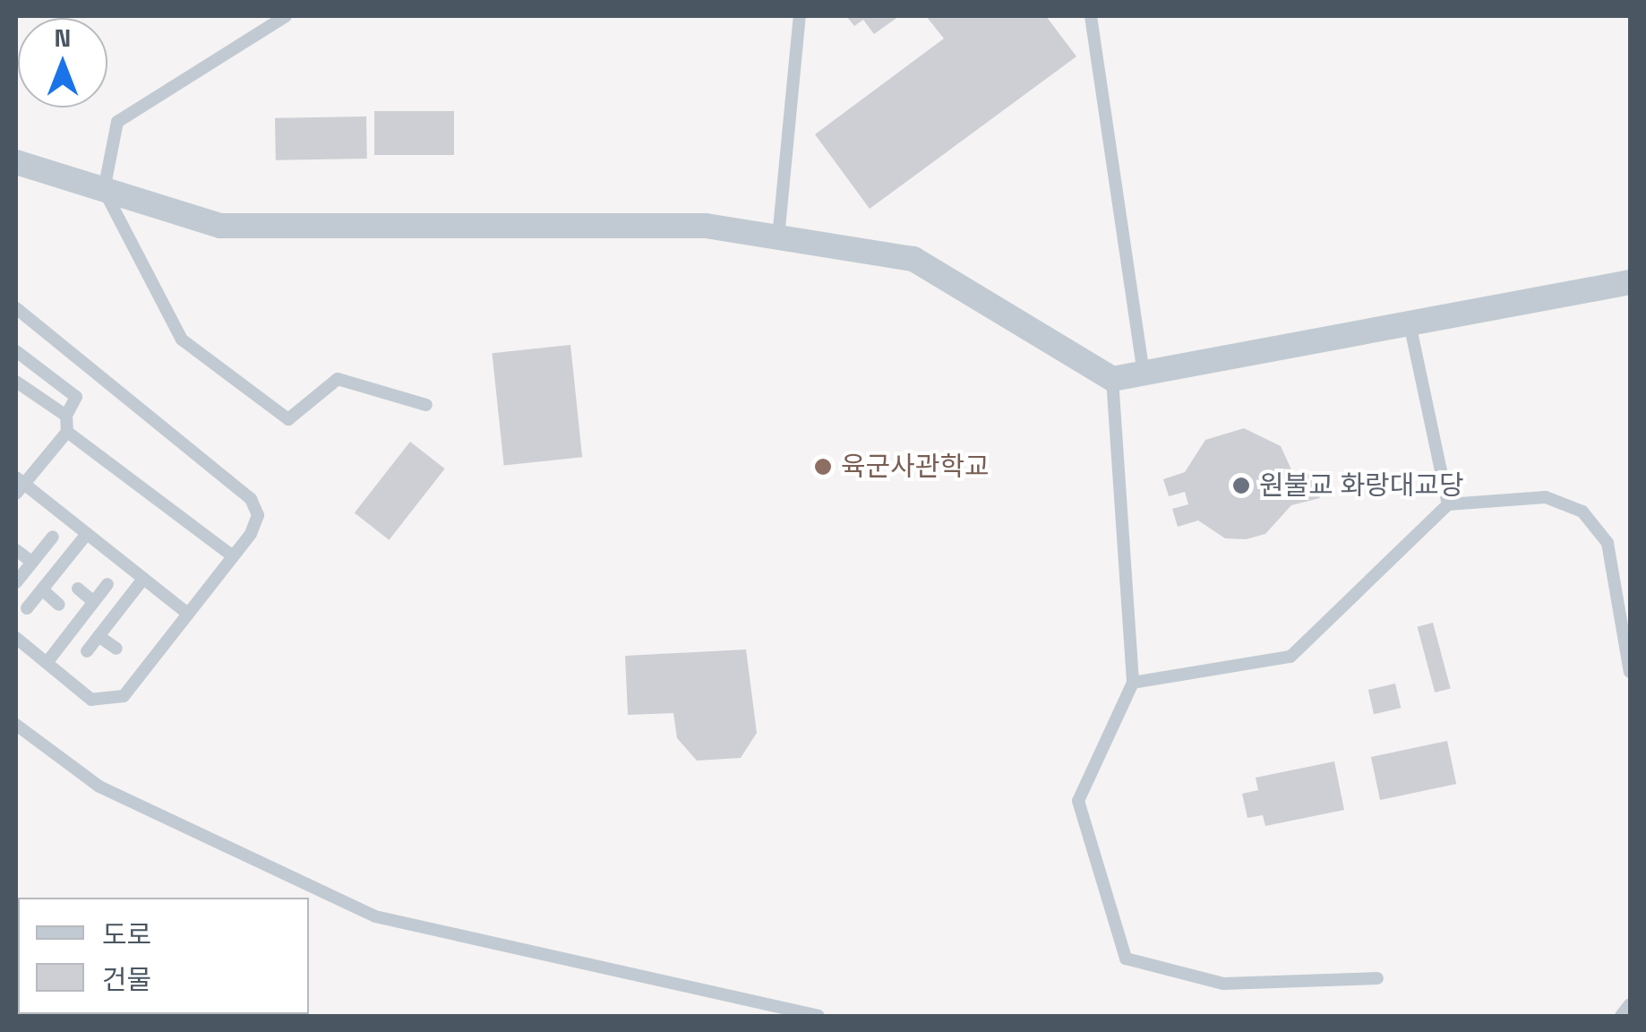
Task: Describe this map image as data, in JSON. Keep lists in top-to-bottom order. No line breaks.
{"places":["육군사관학교","원불교 화랑대교당"],"legend":["도로","건물"],"north":"top"}
